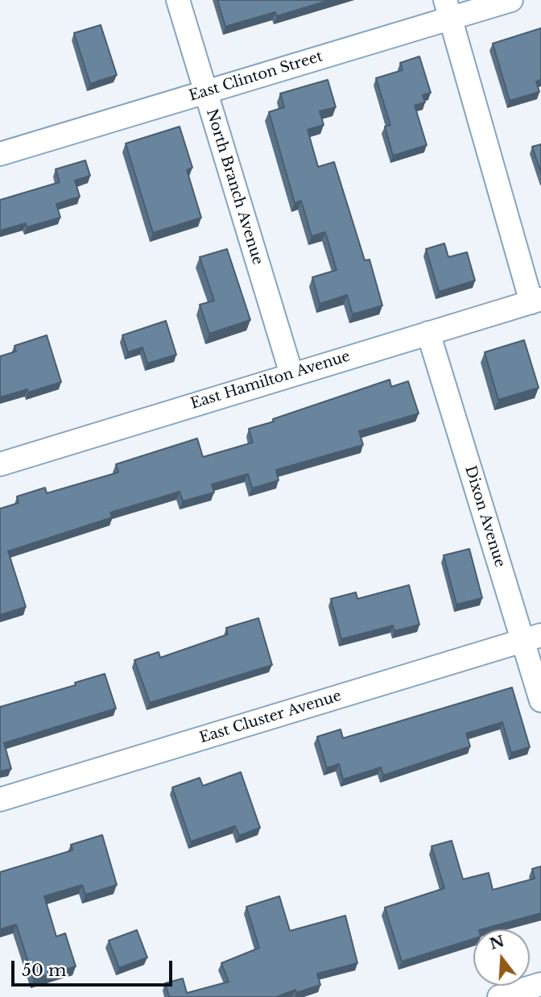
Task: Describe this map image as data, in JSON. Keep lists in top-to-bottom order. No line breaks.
{"streets":{"street":["East Clinton Street","North Branch Avenue","East Hamilton Avenue","Dixon Avenue","East Cluster Avenue"]},"crossings":[["East Clinton Street","North Branch Avenue"],["North Branch Avenue","East Hamilton Avenue"],["East Hamilton Avenue","Dixon Avenue"],["Dixon Avenue","East Cluster Avenue"]],"scale_bar":"50 m","north":"top"}
